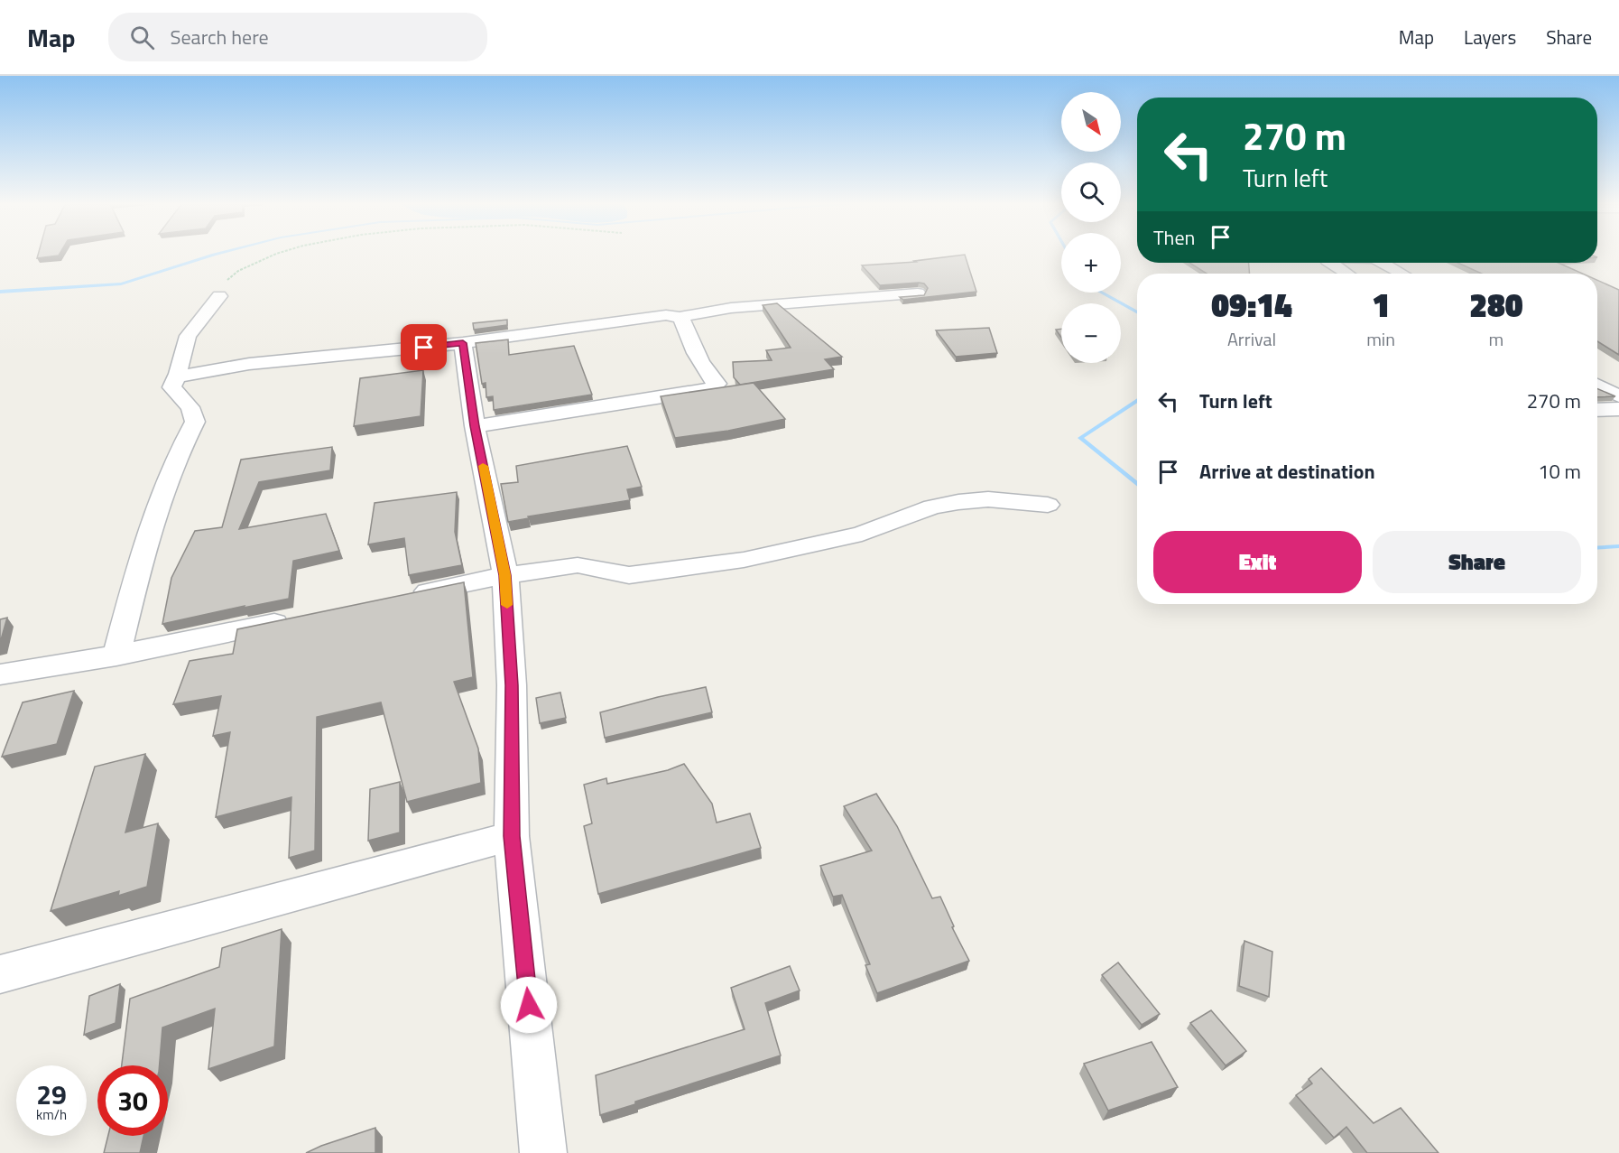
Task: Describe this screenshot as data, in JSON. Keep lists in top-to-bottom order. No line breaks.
{"north":"bottom right","page":{"header":"Map","search":"Search here","nav":["Map","Layers","Share"],"map_buttons":["+","−"],"turn":["270 m","Turn left"],"then":"Then","eta":["09:14","Arrival","1","min","280","m"],"list":[{"name":"Turn left","value":"270 m"},{"name":"Arrive at destination","value":"10 m"}],"buttons":["Exit","Share"],"speed":"29 km/h","limit":"30"}}
